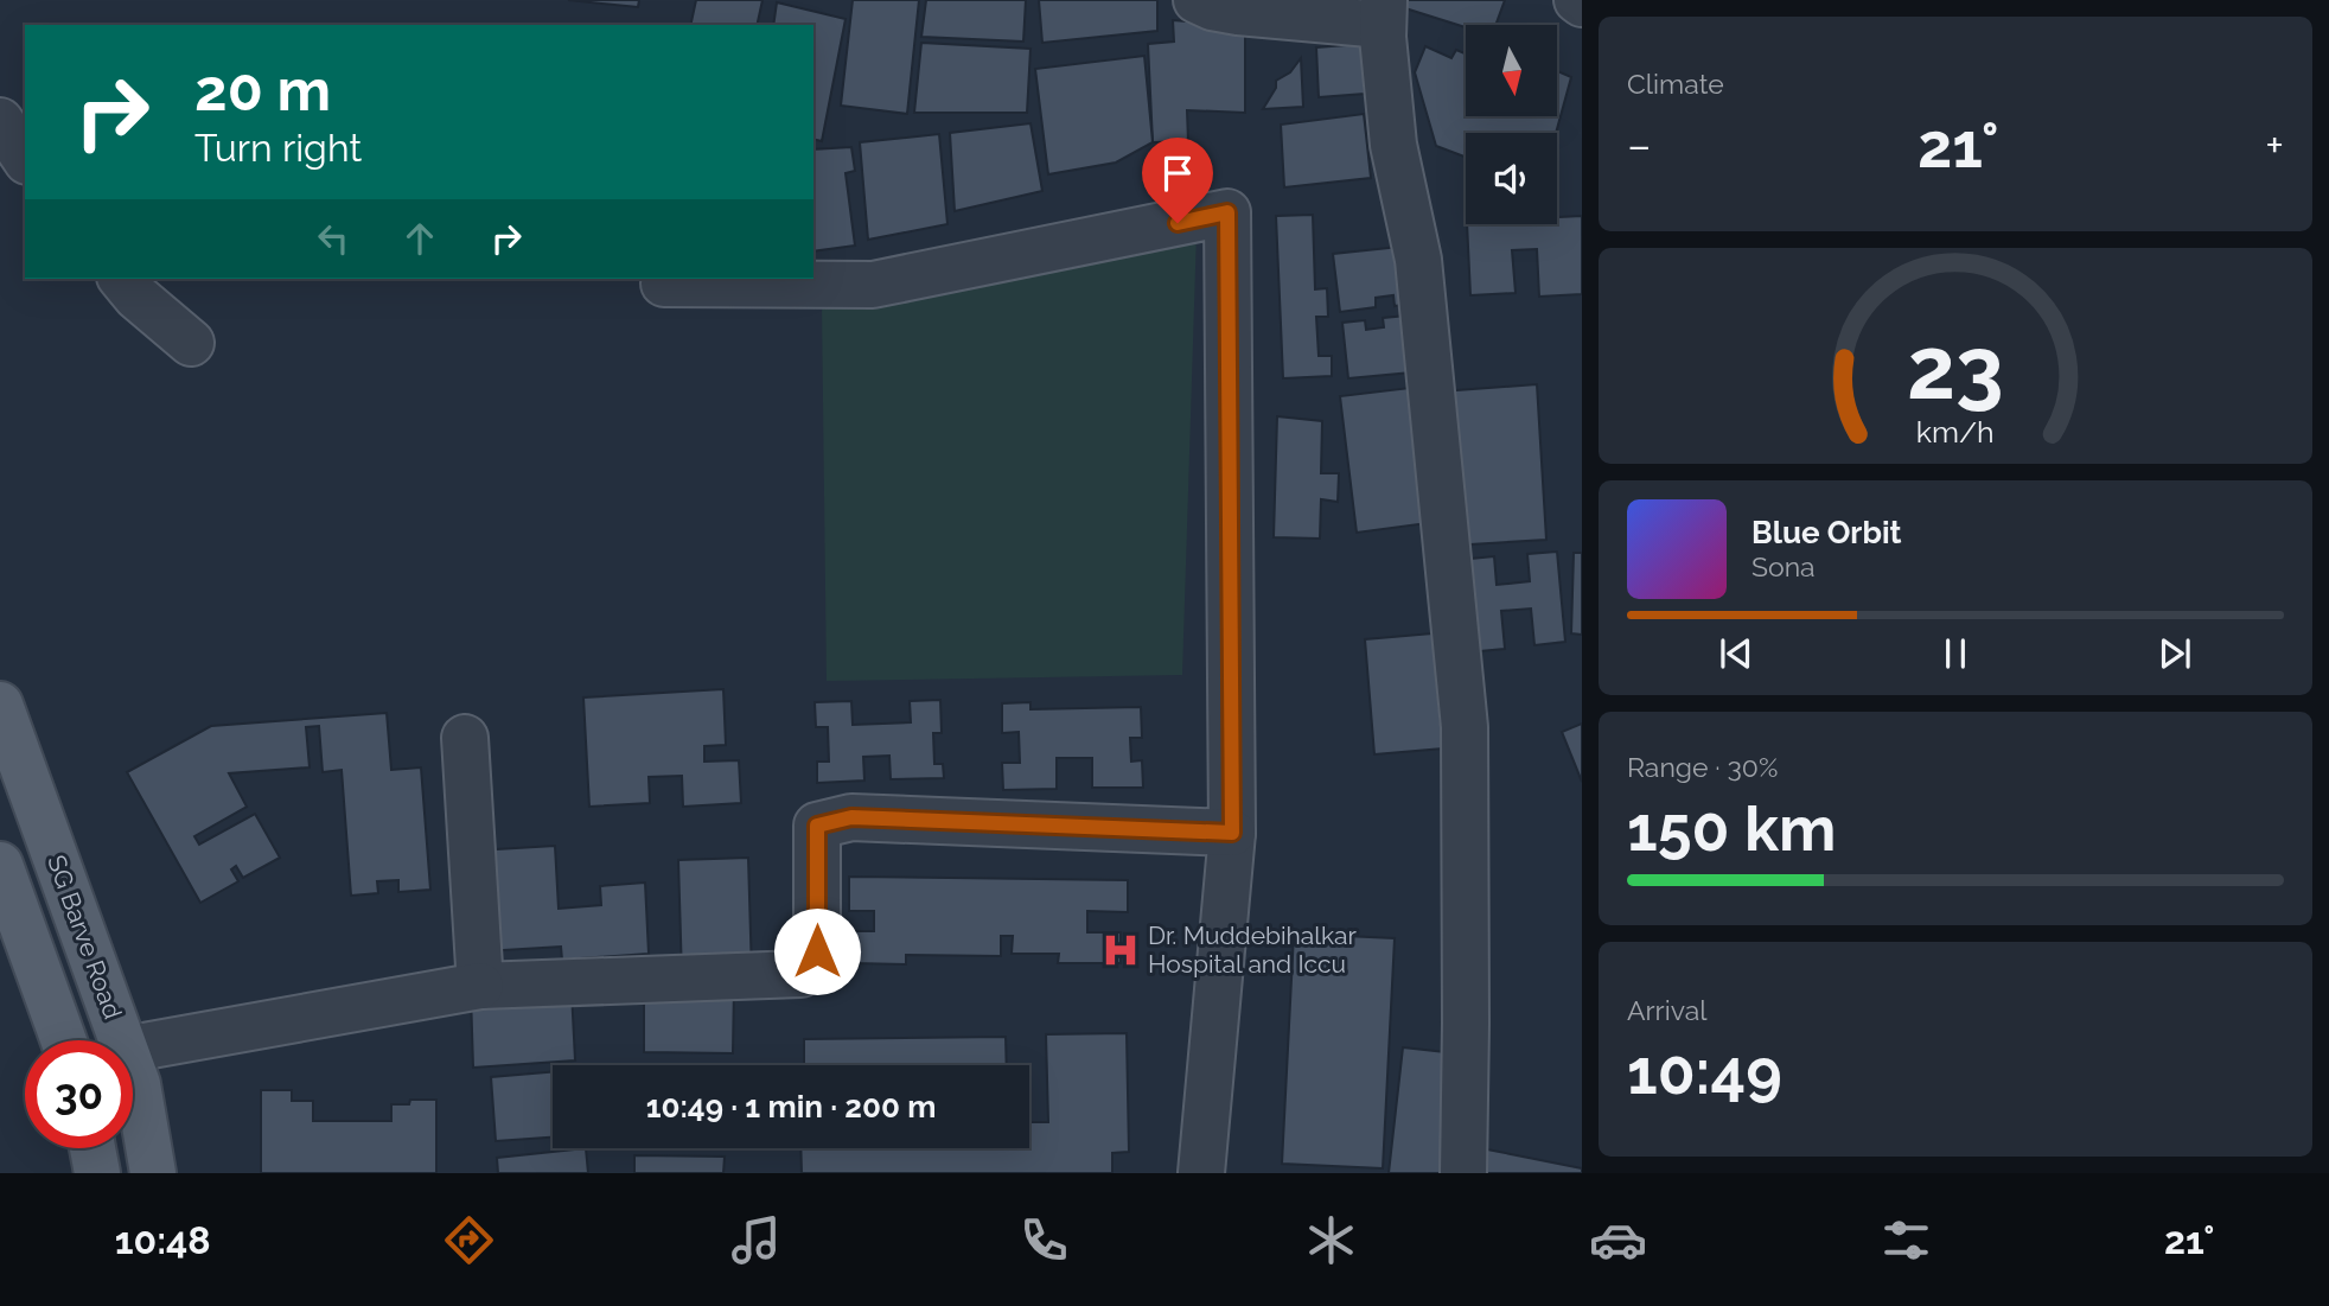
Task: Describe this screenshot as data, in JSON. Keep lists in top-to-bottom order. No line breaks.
{"streets":{"main road":["SG Barve Road"]},"places":{"hospital":["Dr. Muddebihalkar Hospital and Iccu"]},"north":"bottom","page":{"tile":["Climate",["Range · 30%","150 km"],["Arrival","10:49"]],"turn":["20 m","Turn right"],"heat":["−","21°","+"],"song":["Blue Orbit","Sona"],"limit":"30","trip":"10:49 · 1 min · 200 m","tabs":["10:48","21°"],"gauge":["23","km/h"]}}
